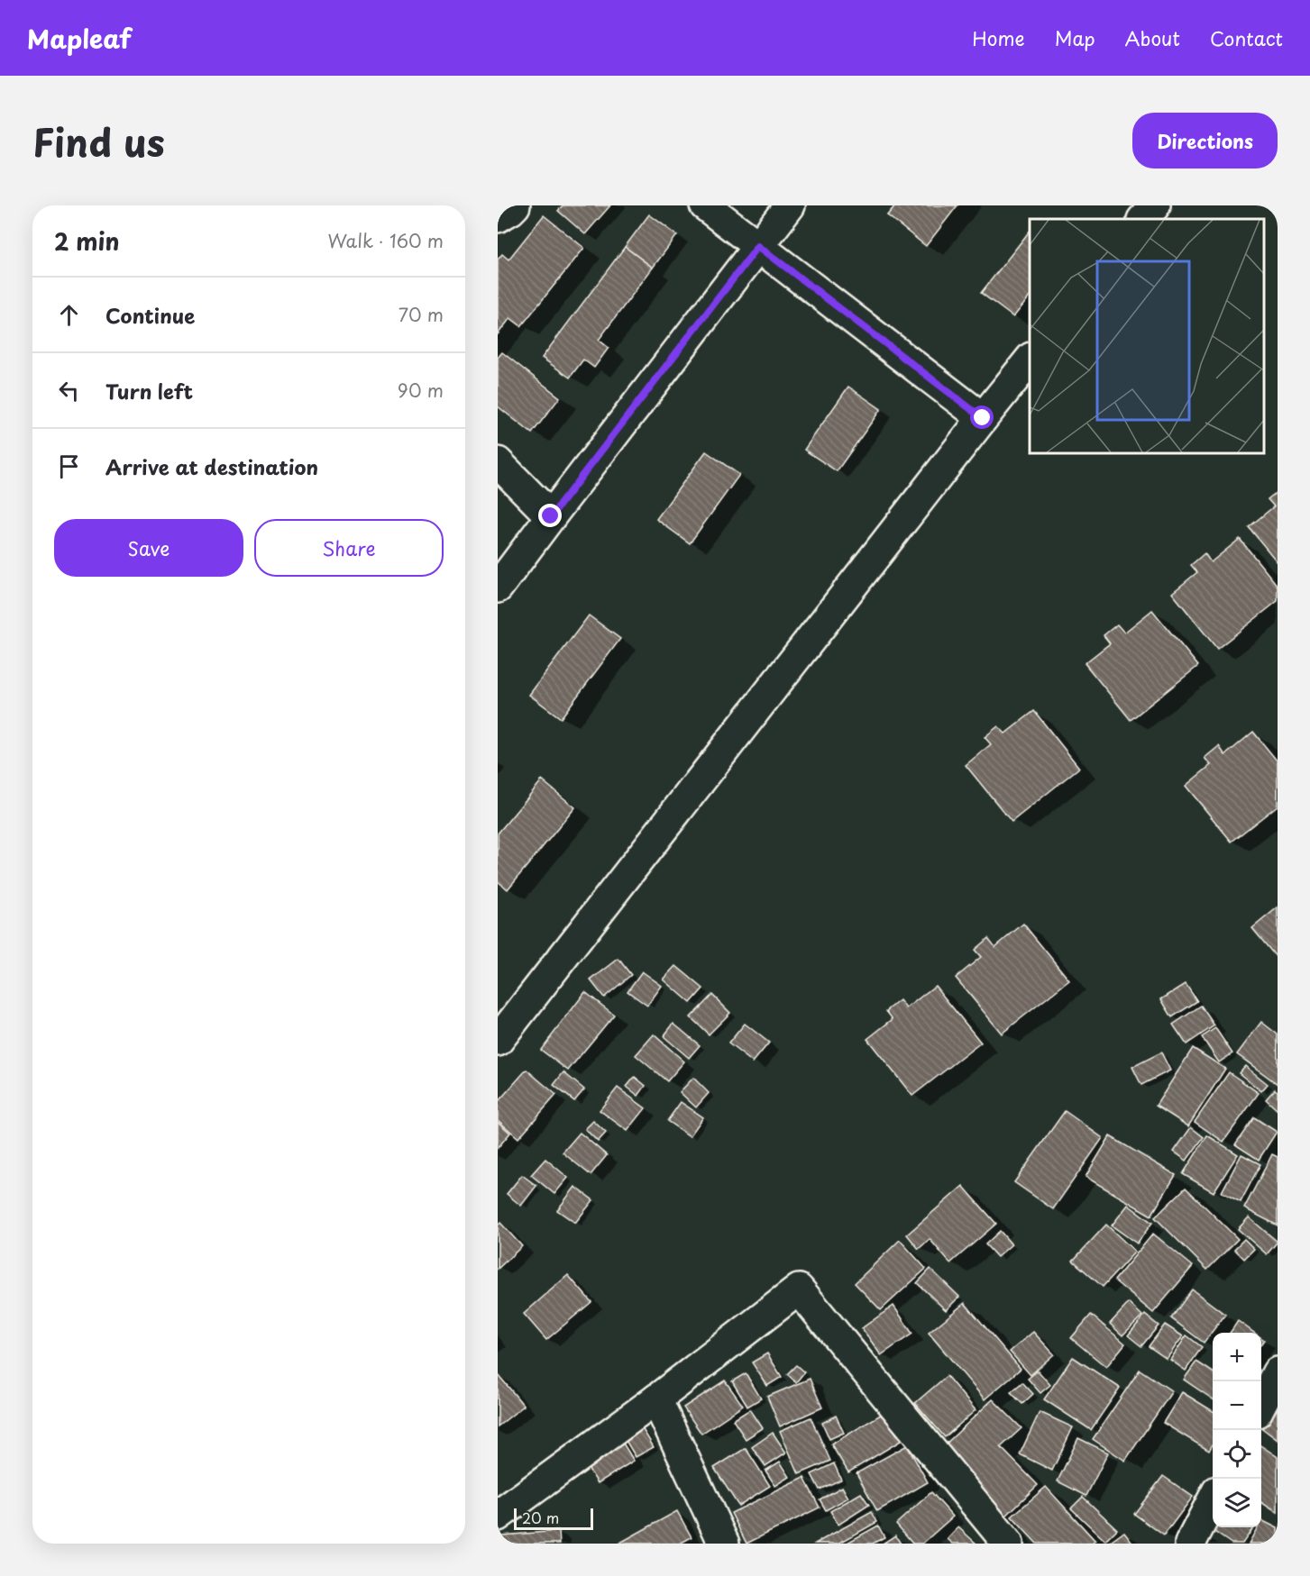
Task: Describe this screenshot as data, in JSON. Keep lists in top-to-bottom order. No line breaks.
{"scale_bar":"20 m","page":{"header":"Mapleaf","nav":["Home","Map","About","Contact"],"title":"Find us","buttons":["Directions",["Save","Share"]],"heading":["2 min","Walk · 160 m"],"list":[["Continue","70 m"],["Turn left","90 m"],"Arrive at destination"],"map_buttons":["+","−"],"scale":"20 m"}}
